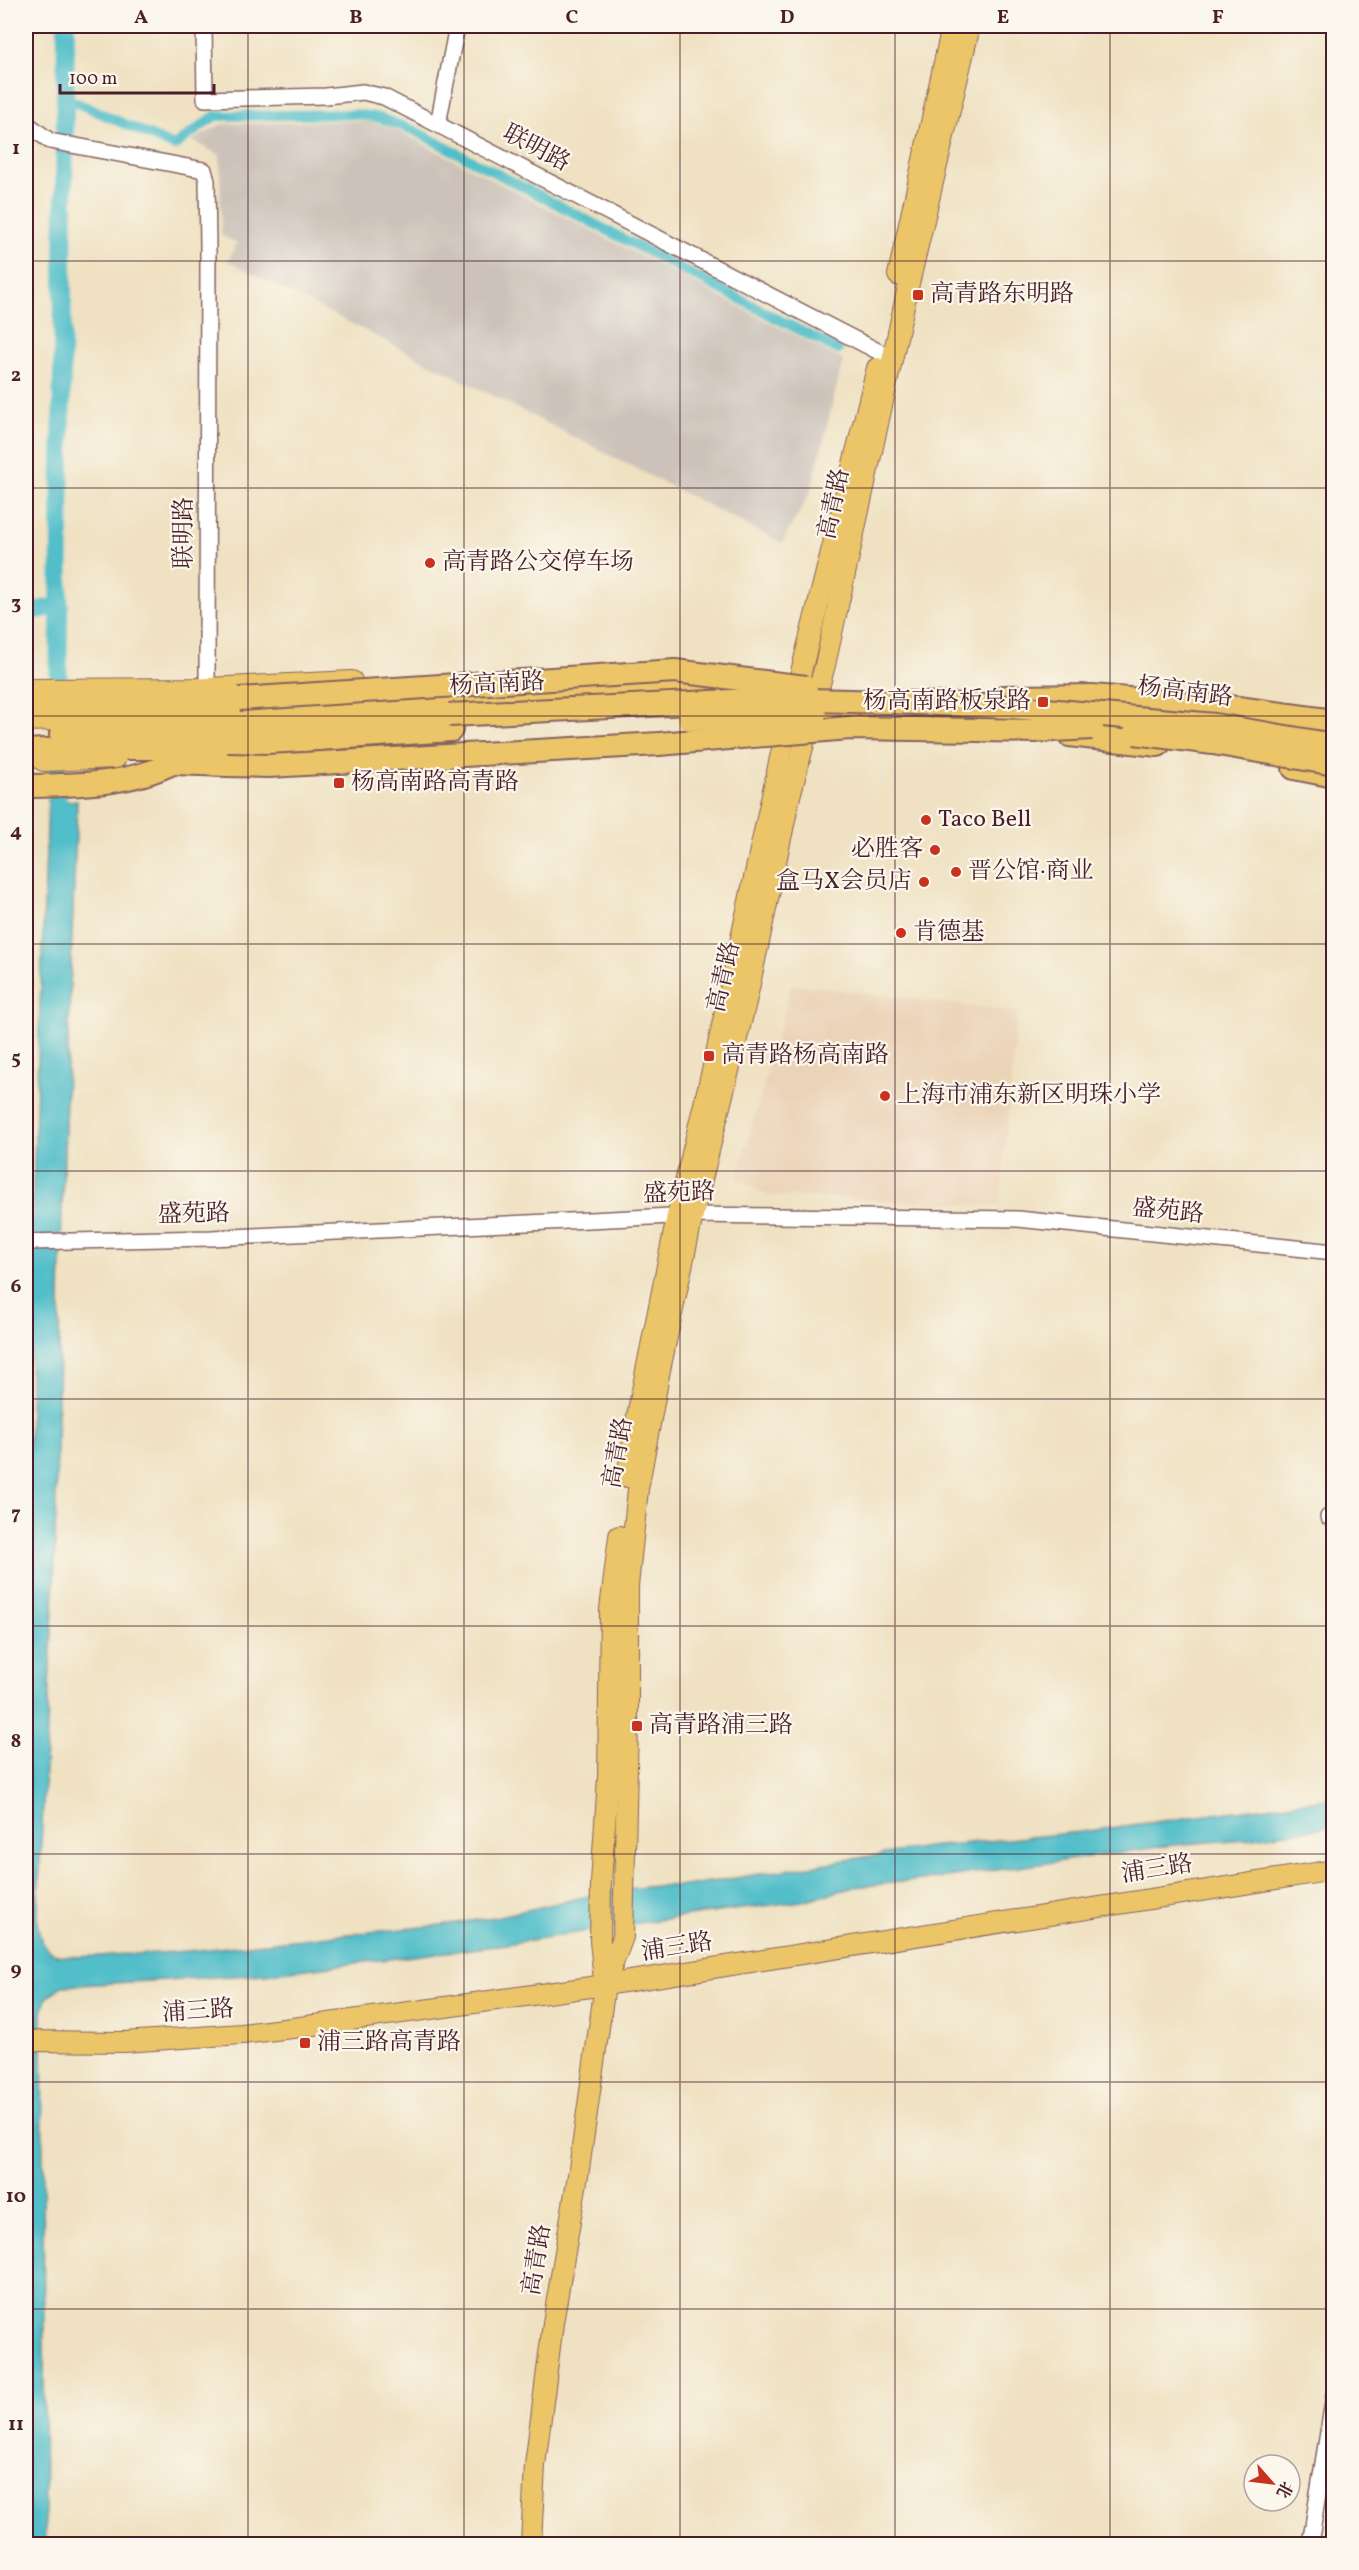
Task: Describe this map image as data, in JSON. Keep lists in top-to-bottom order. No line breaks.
{"streets":{"highway":["杨高南路"],"main road":["高青路","浦三路"],"street":["联明路","盛苑路"]},"crossings":[["联明路","高青路"],["联明路","杨高南路"],["高青路","杨高南路"],["高青路","盛苑路"],["高青路","浦三路"]],"places":{"transit":["高青路东明路","杨高南路板泉路","杨高南路高青路","高青路杨高南路","高青路浦三路","浦三路高青路"],"other":["高青路公交停车场","Taco Bell","必胜客","晋公馆·商业","盒马X会员店","肯德基","上海市浦东新区明珠小学"]},"scale_bar":"100 m","north":"bottom right","grid":{"columns":["A","B","C","D","E","F"],"rows":["1","2","3","4","5","6","7","8","9","10","11"]}}
